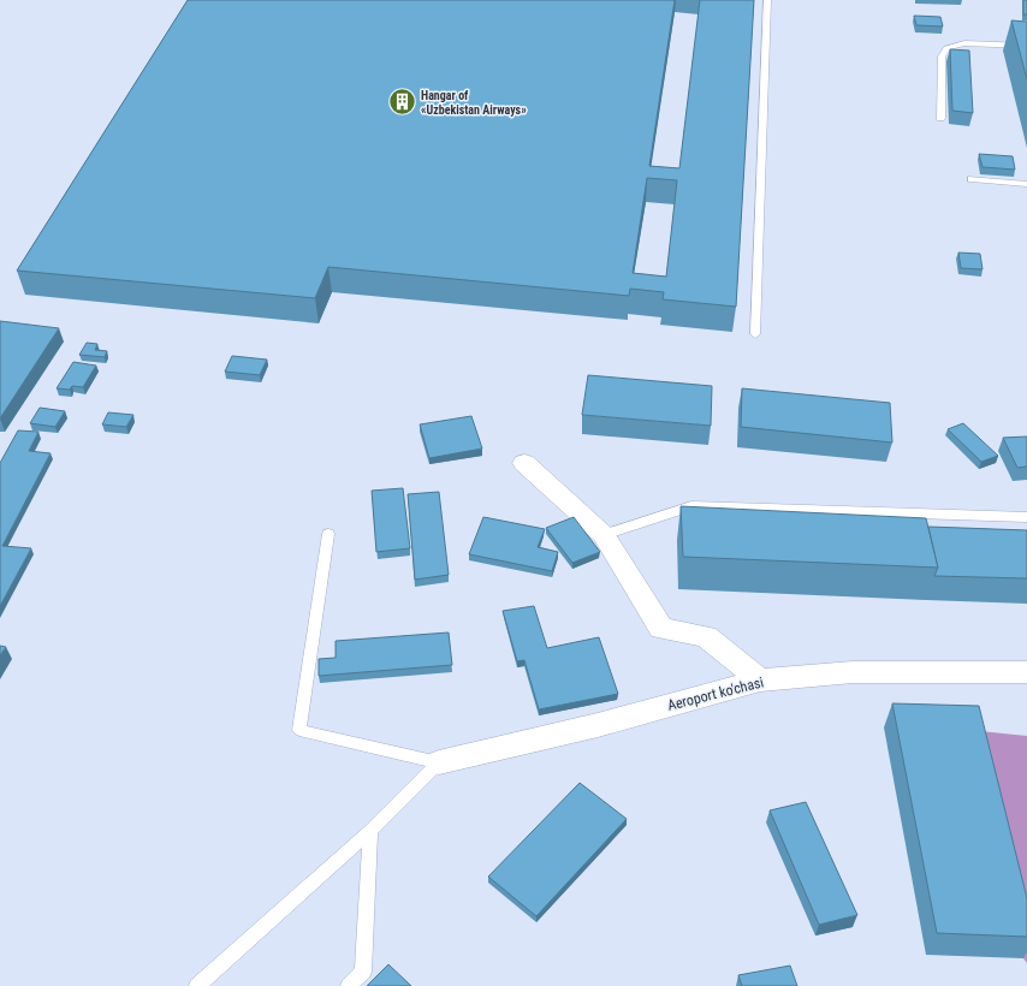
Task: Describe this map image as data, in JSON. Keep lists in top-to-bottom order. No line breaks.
{"streets":{"street":["Aeroport ko'chasi"]},"places":{"building":["Hangar of «Uzbekistan Airways»"]}}
